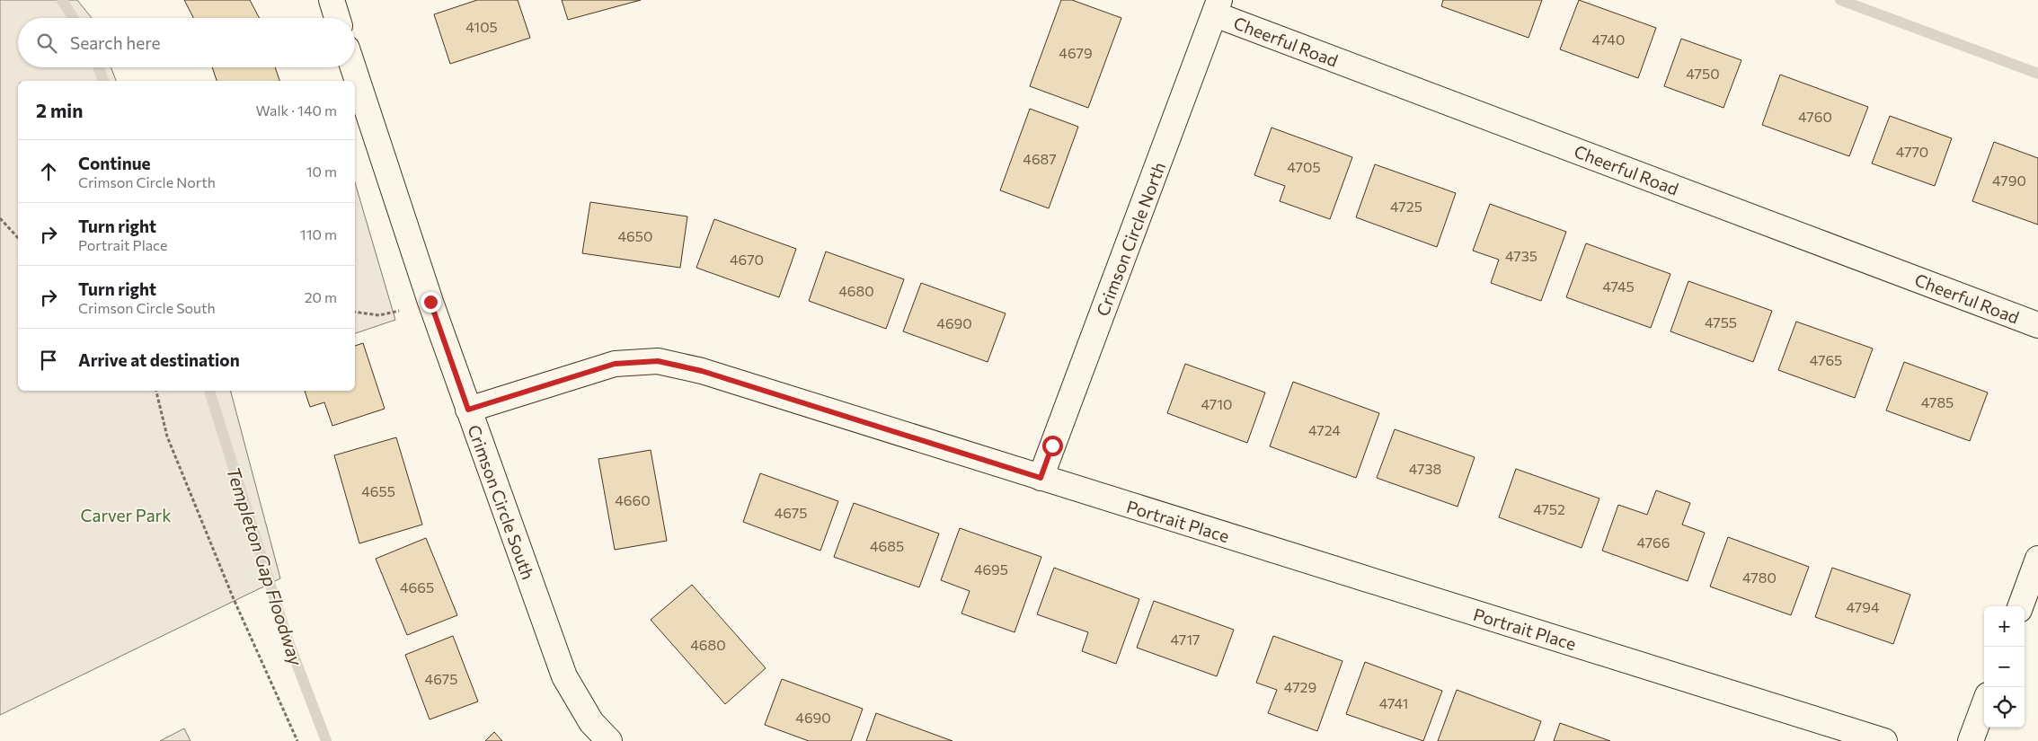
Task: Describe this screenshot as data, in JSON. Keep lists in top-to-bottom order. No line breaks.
{"streets":{"street":["Cheerful Road","Crimson Circle North","Crimson Circle South","Portrait Place"]},"crossings":[["Cheerful Road","Crimson Circle North"],["Crimson Circle North","Portrait Place"],["Crimson Circle South","Portrait Place"]],"water":["Templeton Gap Floodway"],"parks":["Carver Park"],"house_numbers":["4105","4740","4679","4750","4760","4770","4687","4705","4790","4725","4650","4735","4670","4745","4680","4755","4690","4765","4785","4710","4724","4738","4655","4660","4752","4675","4766","4685","4695","4780","4665","4794","4717","4680","4675","4729","4741","4690"],"page":{"search":"Search here","heading":["2 min","Walk · 140 m"],"list":[["Continue","Crimson Circle North","10 m"],["Turn right","Portrait Place","110 m"],["Turn right","Crimson Circle South","20 m"],"Arrive at destination"],"map_buttons":["+","−"]}}
